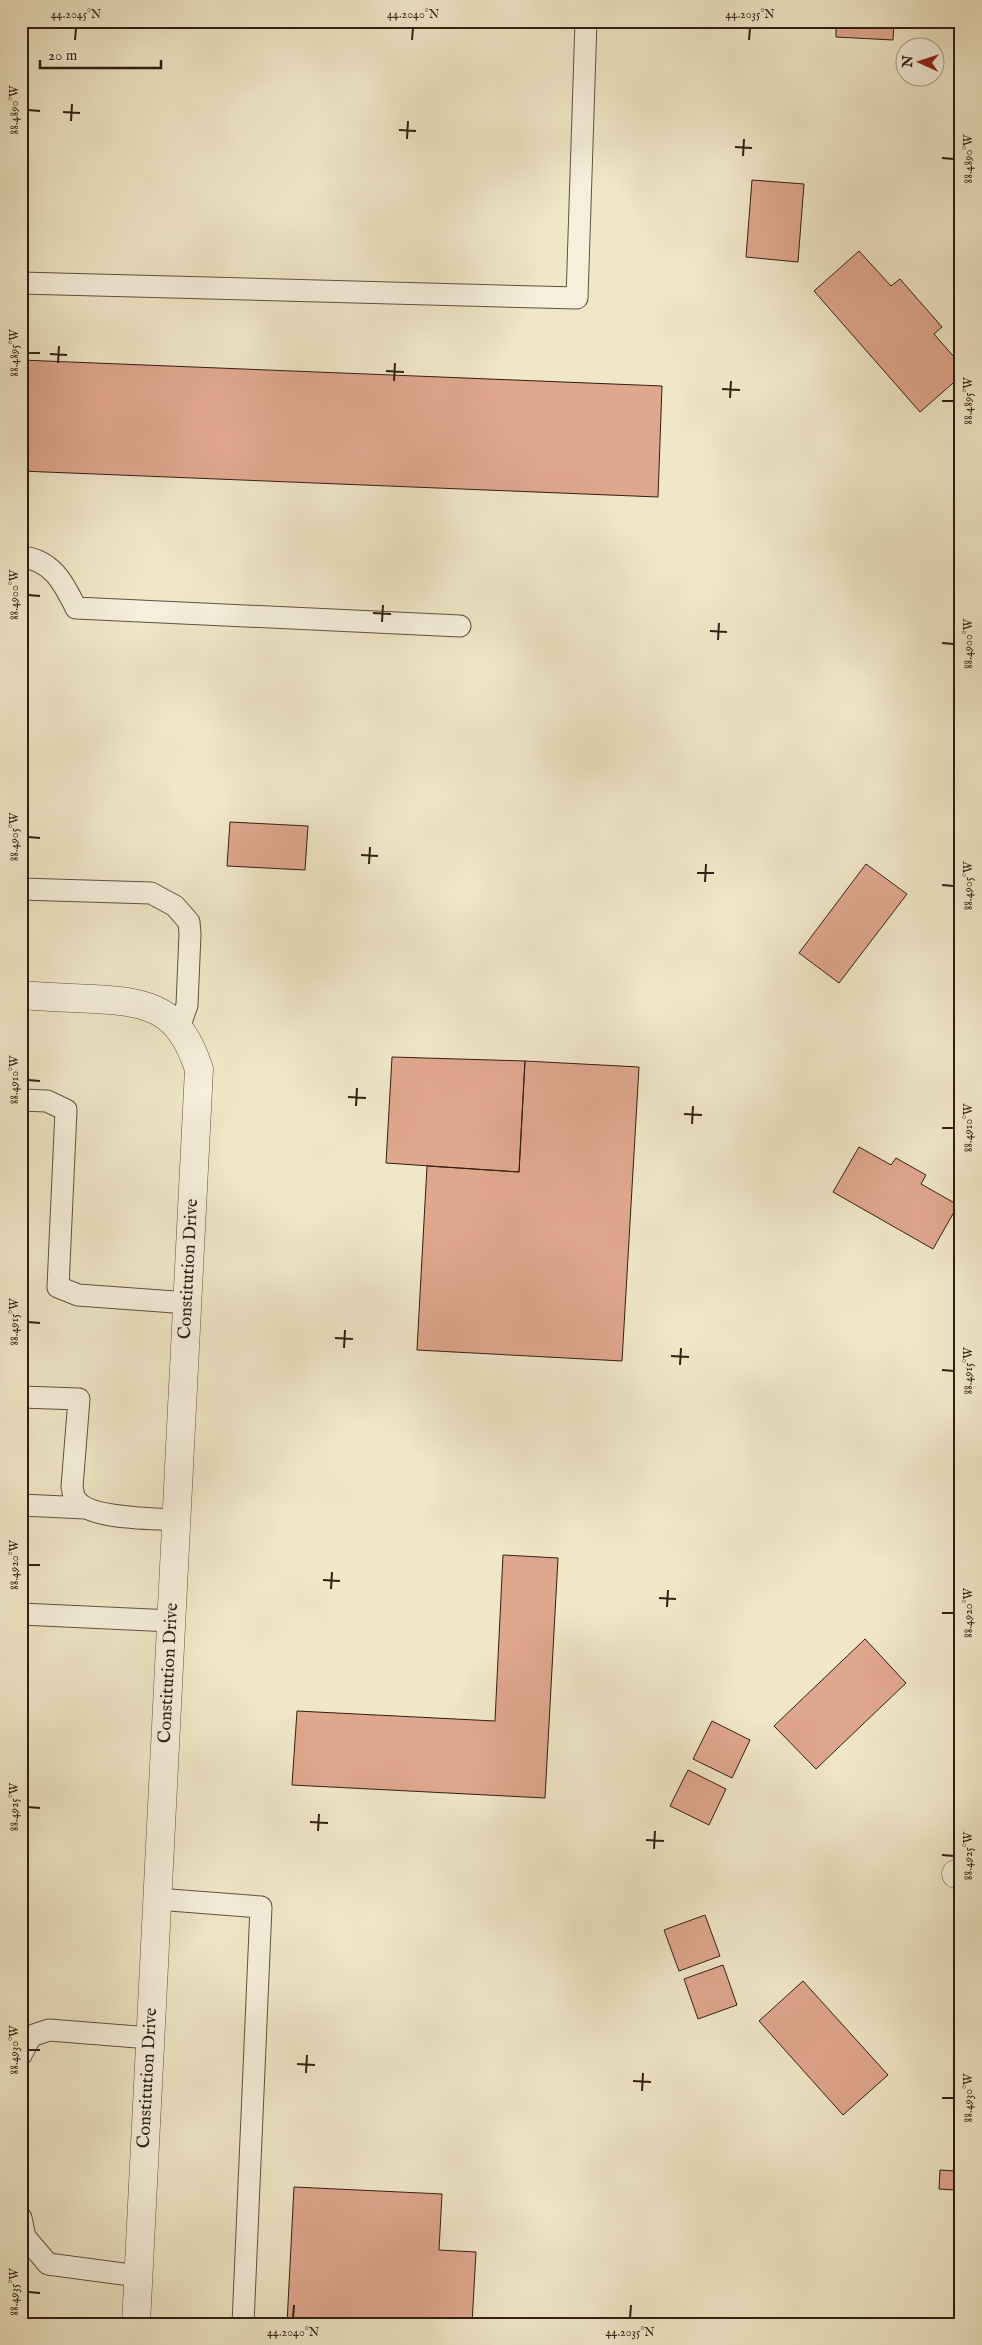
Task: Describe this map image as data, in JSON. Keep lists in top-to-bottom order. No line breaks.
{"streets":{"street":["Constitution Drive"]},"scale_bar":"20 m","north":"left","coordinates":["44.2045°N","44.2040°N","44.2035°N","88.4890°W","88.4895°W","88.4900°W","88.4905°W","88.4910°W","88.4915°W","88.4920°W","88.4925°W","88.4930°W","88.4935°W"]}
